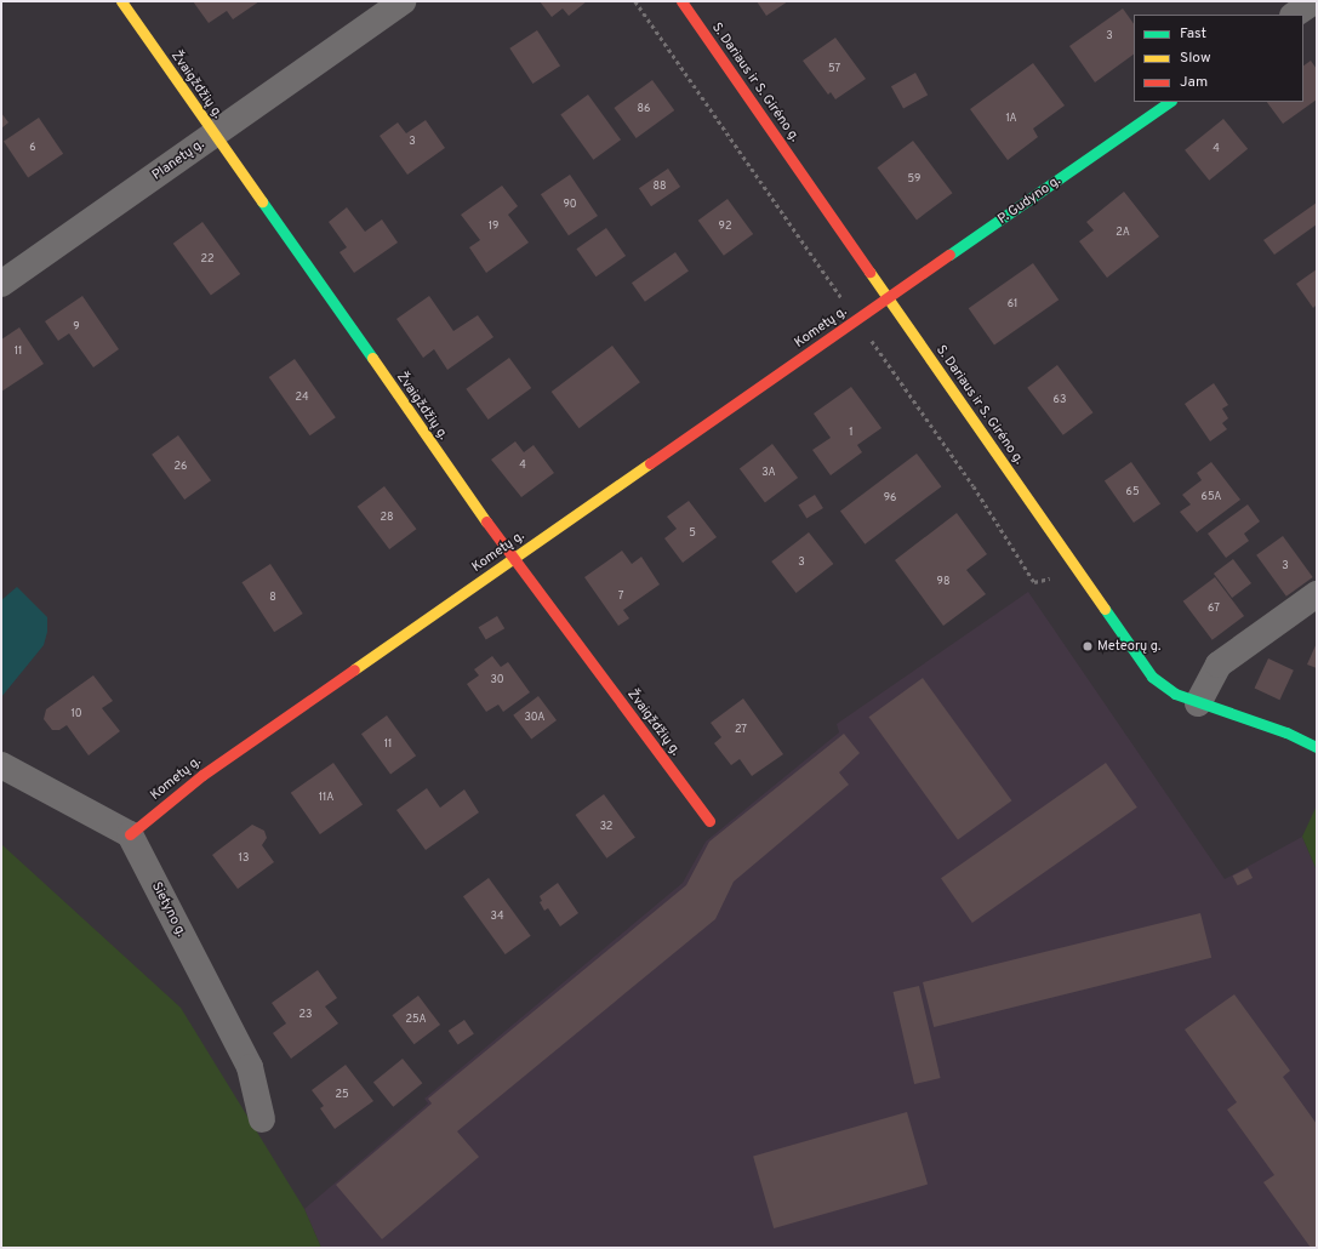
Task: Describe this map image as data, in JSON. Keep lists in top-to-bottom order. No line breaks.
{"streets":{"street":["S. Dariaus ir S. Girėno g.","Žvaigždžių g.","Planetų g.","P. Gudyno g.","Kometų g.","Sietyno g."]},"crossings":[["S. Dariaus ir S. Girėno g.","P. Gudyno g."],["S. Dariaus ir S. Girėno g.","Kometų g."],["Žvaigždžių g.","Planetų g."],["Žvaigždžių g.","Kometų g."],["P. Gudyno g.","Kometų g."],["Kometų g.","Sietyno g."]],"places":["Meteorų g."],"house_numbers":["3","57","86","1A","3","6","4","59","88","90","19","92","2A","22","61","9","11","24","63","1","4","26","3A","65","65A","96","28","5","3","3","98","7","8","67","30","10","30A","27","11","11A","32","13","34","23","25A","25"],"legend":["Fast","Slow","Jam"]}
